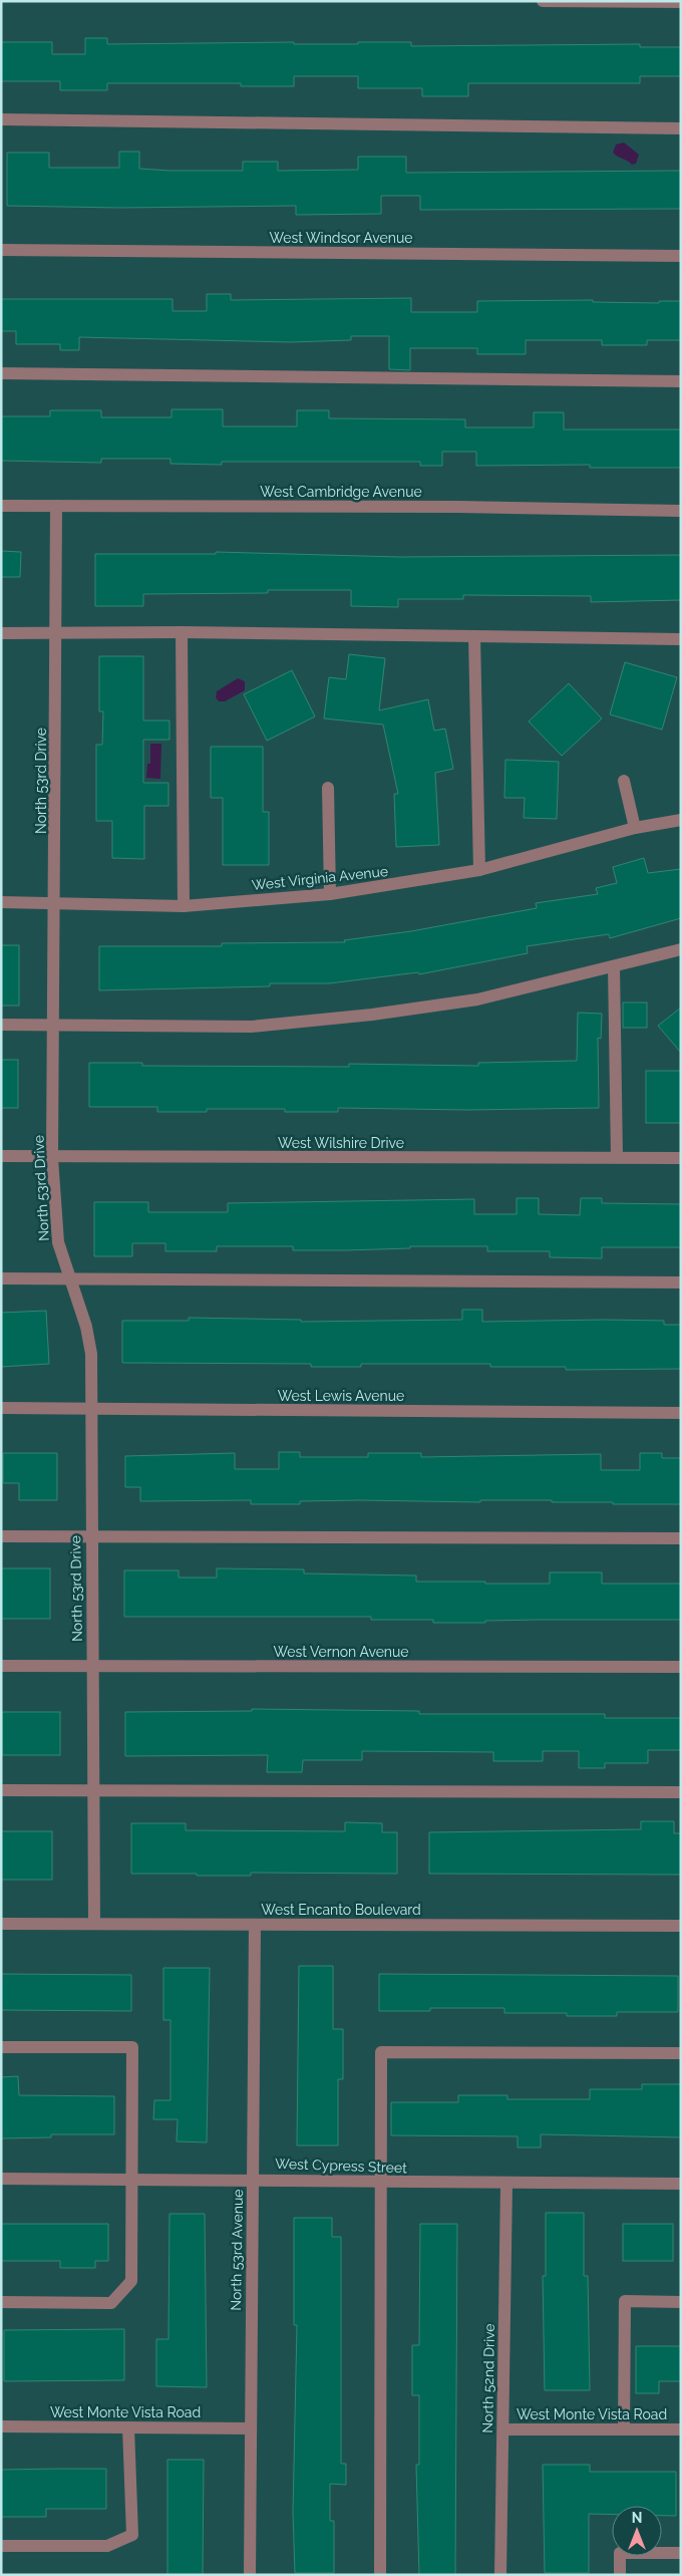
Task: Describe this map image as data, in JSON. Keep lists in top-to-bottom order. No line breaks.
{"streets":{"street":["West Windsor Avenue","West Cambridge Avenue","North 53rd Drive","West Virginia Avenue","West Wilshire Drive","West Lewis Avenue","West Vernon Avenue","West Encanto Boulevard","West Cypress Street","North 53rd Avenue","North 52nd Drive","West Monte Vista Road"]},"crossings":[["West Cambridge Avenue","North 53rd Drive"],["North 53rd Drive","West Virginia Avenue"],["North 53rd Drive","West Wilshire Drive"],["North 53rd Drive","West Lewis Avenue"],["North 53rd Drive","West Vernon Avenue"],["North 53rd Drive","West Encanto Boulevard"],["West Encanto Boulevard","North 53rd Avenue"],["West Cypress Street","North 53rd Avenue"],["West Cypress Street","North 52nd Drive"],["North 53rd Avenue","West Monte Vista Road"],["North 52nd Drive","West Monte Vista Road"]],"north":"top"}
